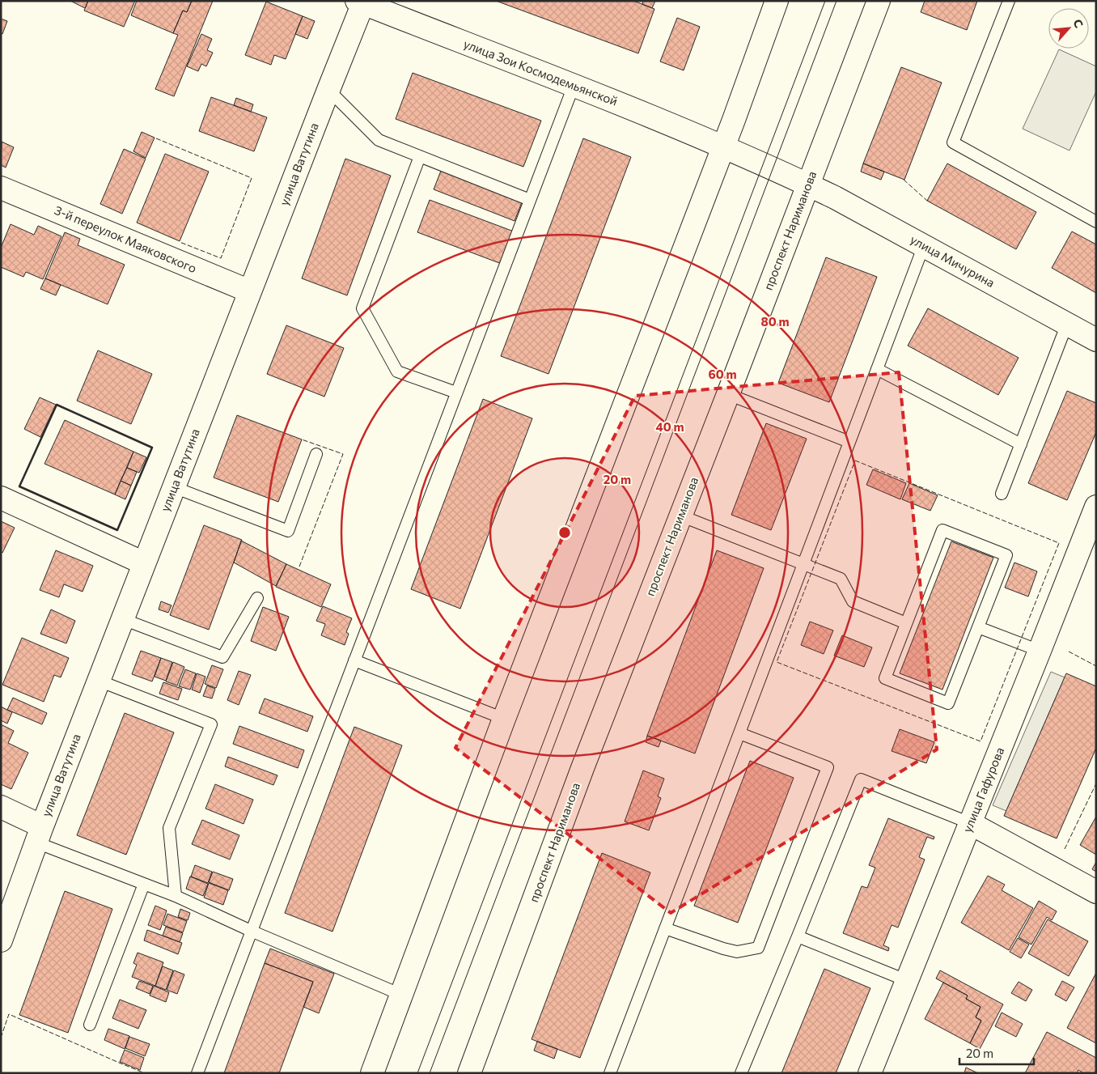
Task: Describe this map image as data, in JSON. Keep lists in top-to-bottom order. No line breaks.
{"streets":{"street":["улица Зои Космодемьянской","улица Ватутина","проспект Нариманова","3-й переулок Маяковского","улица Мичурина","улица Гафурова"]},"crossings":[["улица Зои Космодемьянской","улица Ватутина"],["улица Зои Космодемьянской","проспект Нариманова"],["улица Зои Космодемьянской","улица Мичурина"],["улица Ватутина","3-й переулок Маяковского"],["проспект Нариманова","улица Мичурина"]],"scale_bar":"20 m","north":"top right","rings":["80 m","60 m","40 m","20 m"]}
